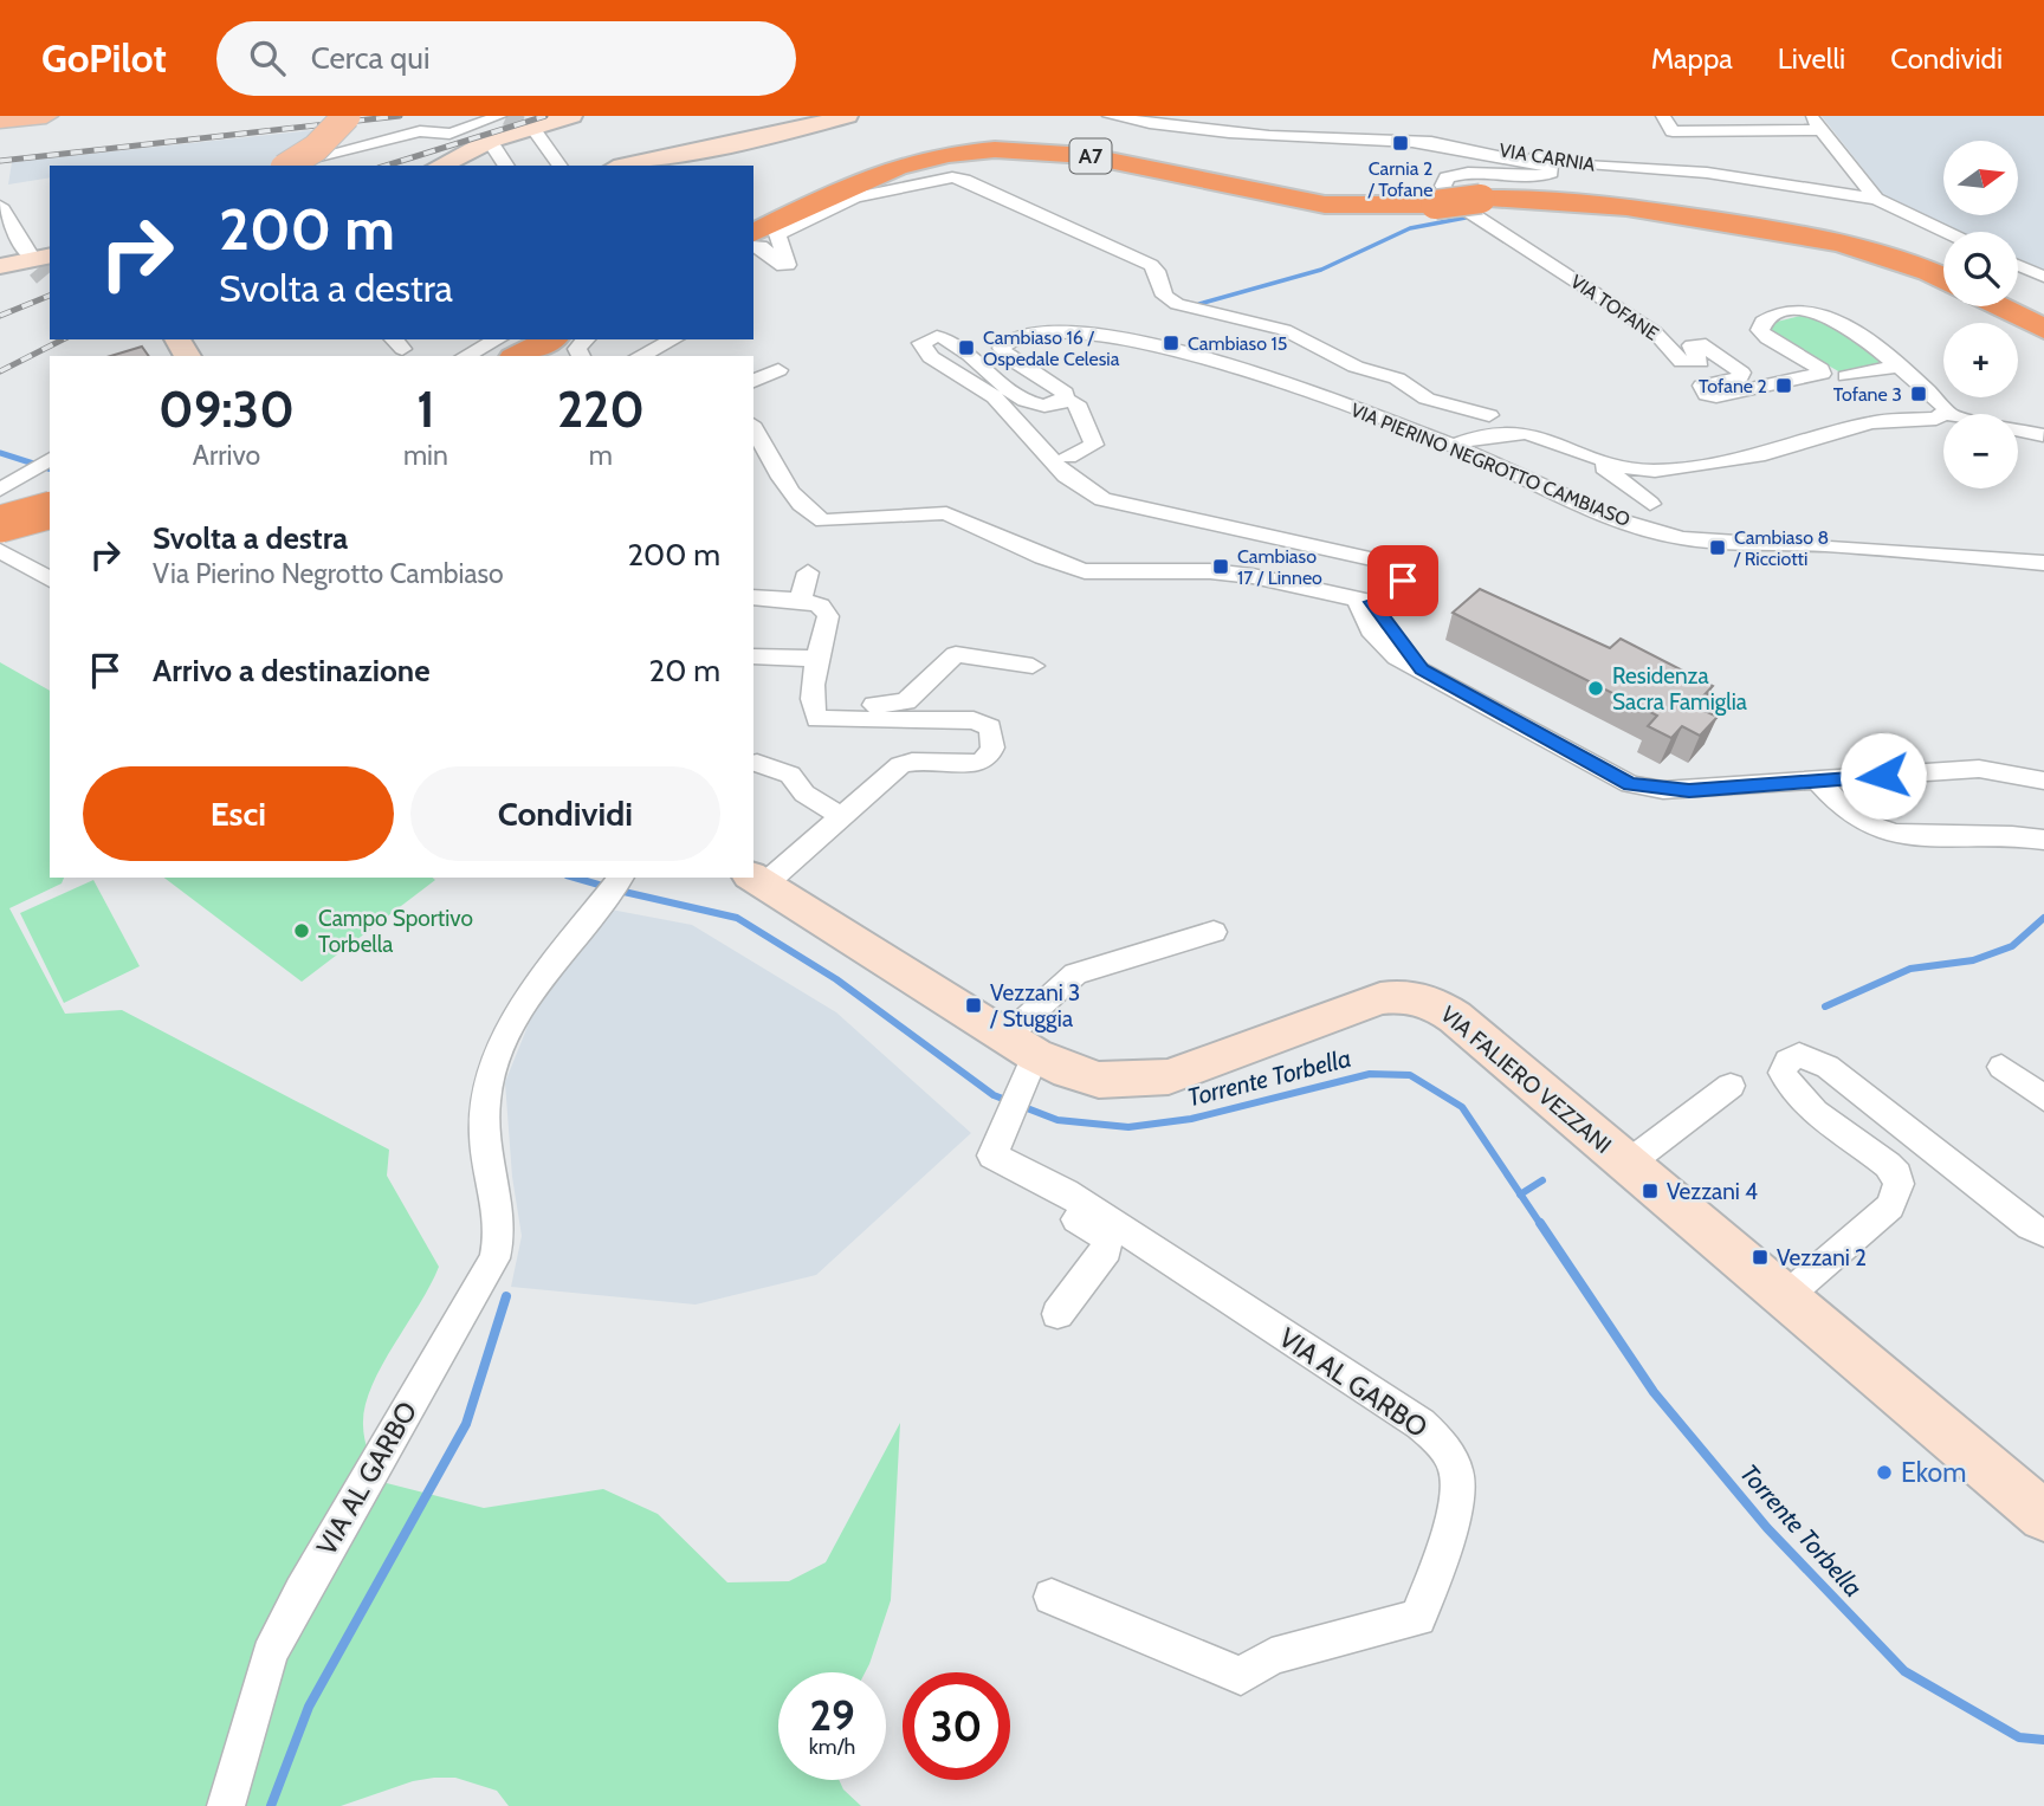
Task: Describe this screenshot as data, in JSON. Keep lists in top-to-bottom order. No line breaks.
{"streets":{"highway":["A7"],"street":["VIA CARNIA","VIA TOFANE","VIA PIERINO NEGROTTO CAMBIASO","VIA FALIERO VEZZANI","VIA AL GARBO"]},"crossings":[["VIA CARNIA","VIA TOFANE"],["VIA FALIERO VEZZANI","VIA AL GARBO"]],"water":["Torrente Torbella"],"places":{"transit":["Carnia 2 / Tofane","Cambiaso 15","Cambiaso 16 / Ospedale Celesia","Tofane 2","Tofane 3","Cambiaso 8 / Ricciotti","Cambiaso 17 / Linneo","Vezzani 3 / Stuggia","Vezzani 4","Vezzani 2"],"other":["Residenza Sacra Famiglia","Campo Sportivo Torbella","Ekom"]},"north":"right","page":{"header":"GoPilot","search":"Cerca qui","nav":["Mappa","Livelli","Condividi"],"map_buttons":["+","−"],"turn":["200 m","Svolta a destra"],"eta":["09:30","Arrivo","1","min","220","m"],"list":[{"name":"Svolta a destra","note":"Via Pierino Negrotto Cambiaso","value":"200 m"},{"name":"Arrivo a destinazione","value":"20 m"}],"buttons":["Esci","Condividi"],"speed":"29 km/h","limit":"30"}}
